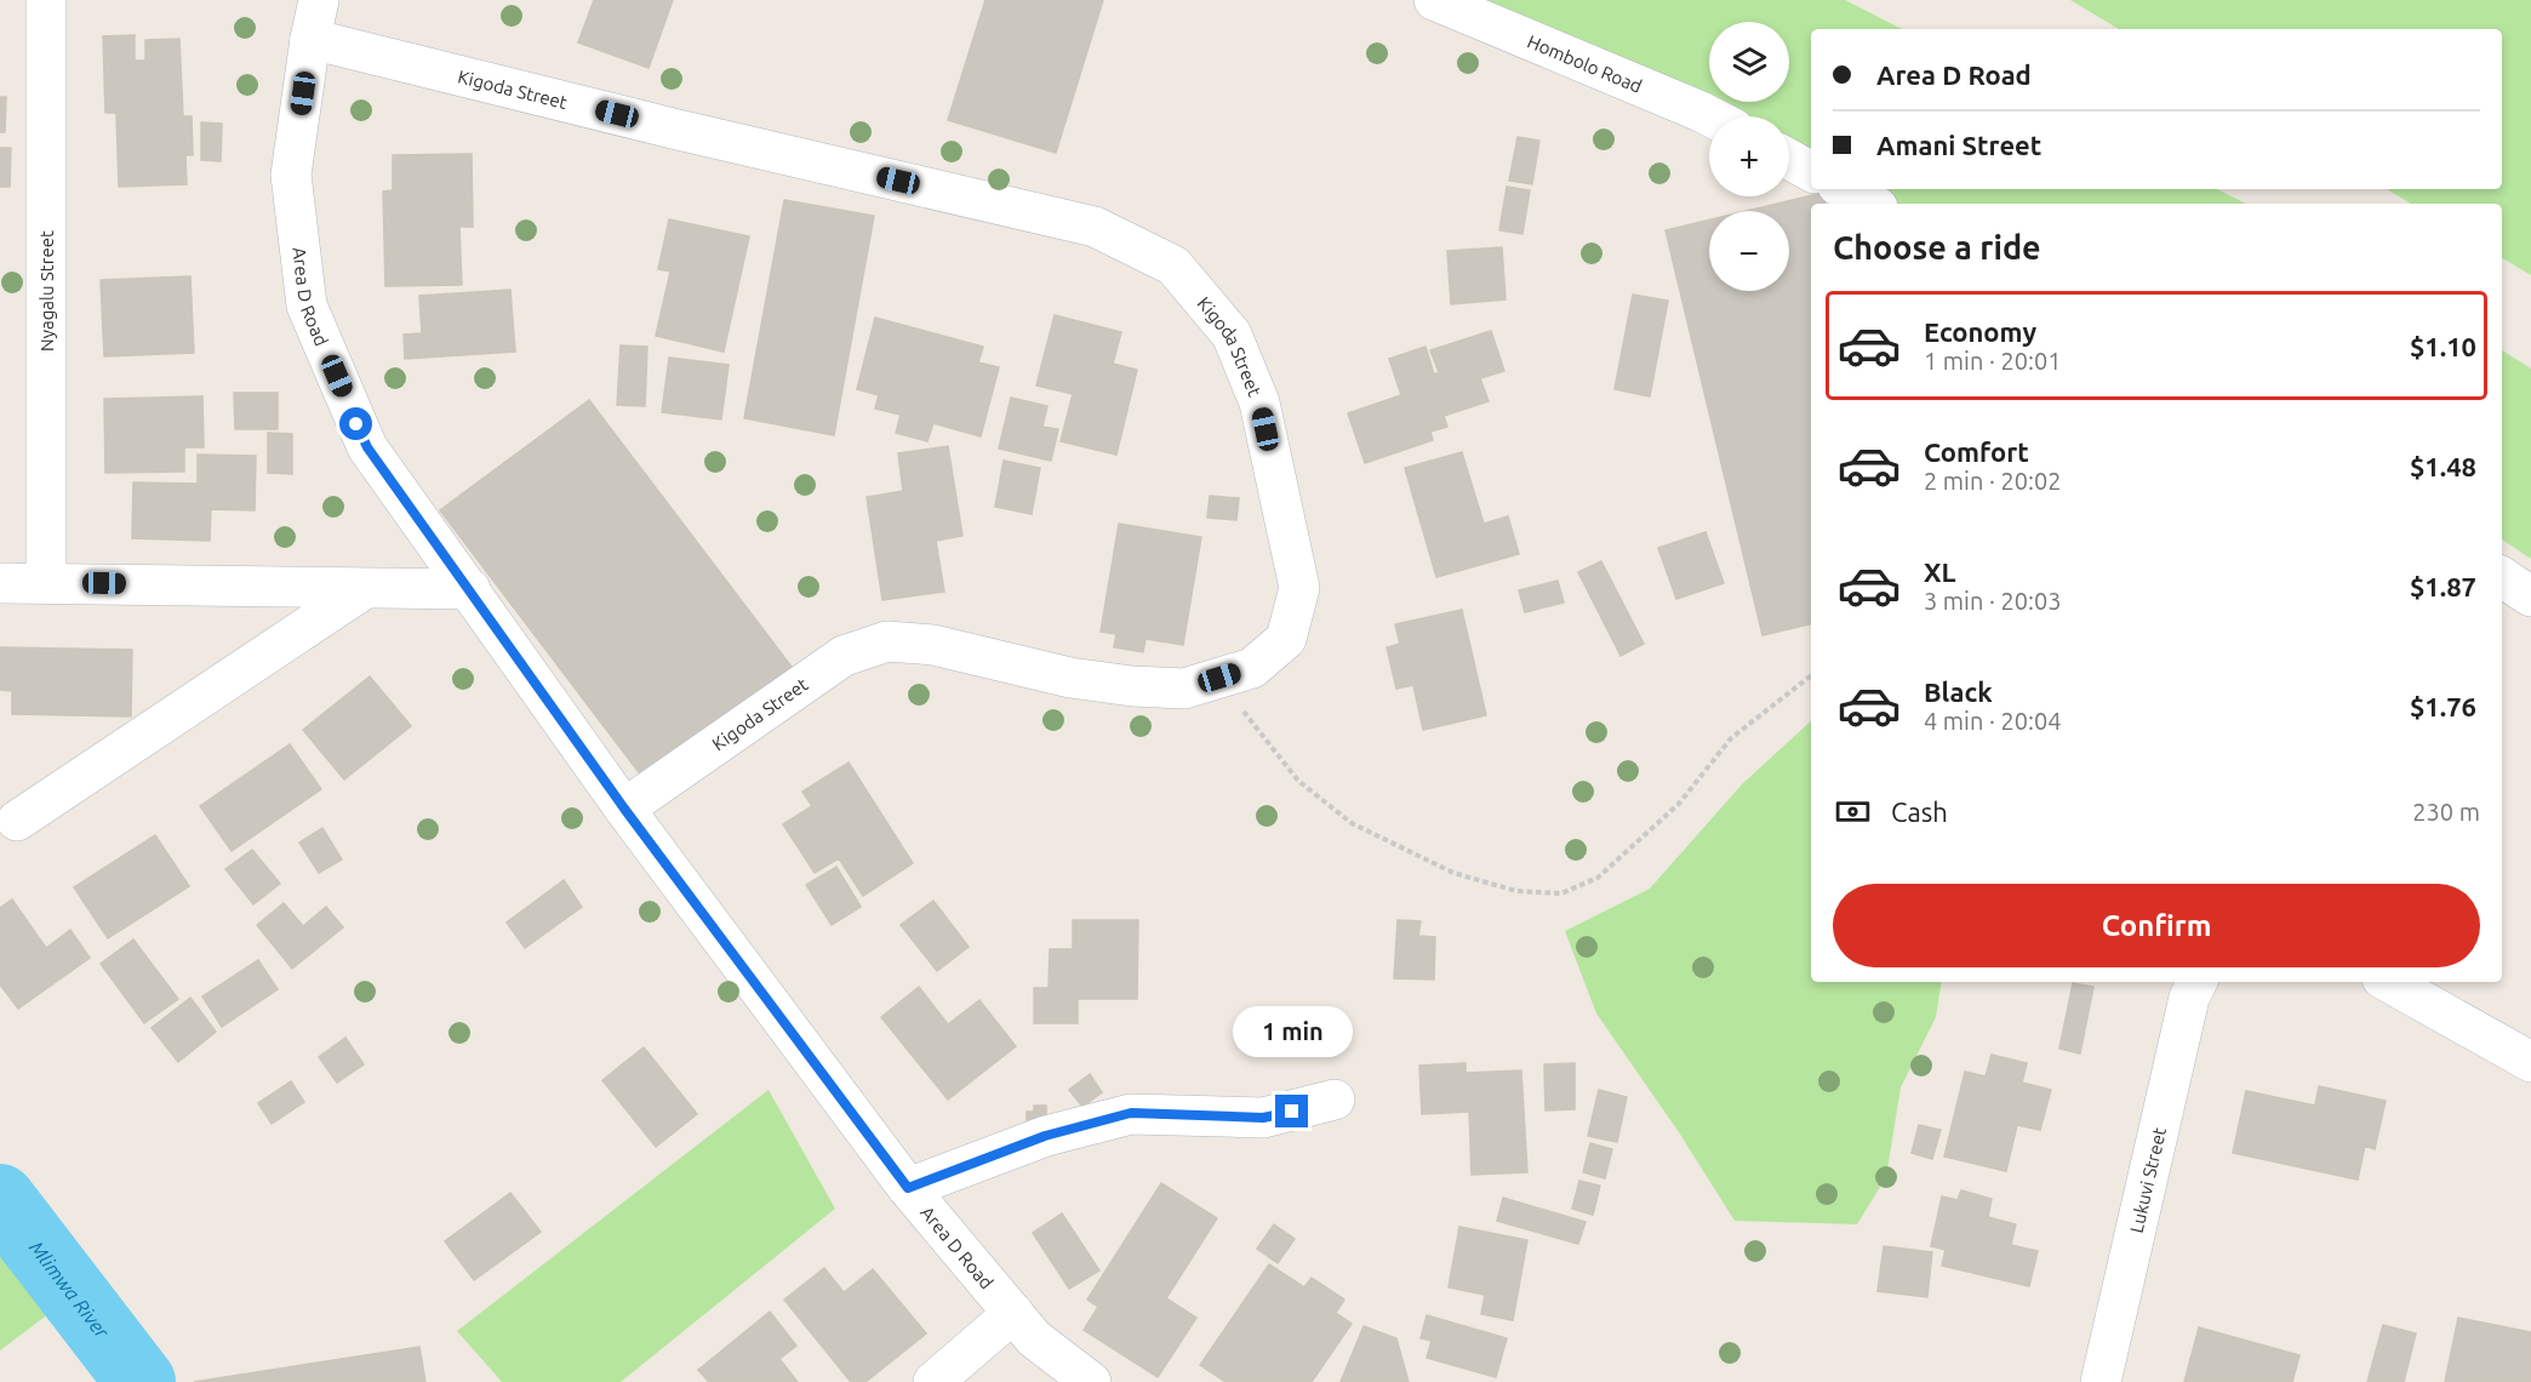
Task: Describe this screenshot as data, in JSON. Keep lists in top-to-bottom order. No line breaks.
{"streets":{"street":["Hombolo Road","Kigoda Street","Nyagalu Street","Area D Road","Lukuvi Street"]},"crossings":[["Kigoda Street","Area D Road"]],"water":["Mlimwa River"],"page":{"map_buttons":["+","−"],"banner":["Area D Road","Amani Street"],"heading":"Choose a ride","list":[{"name":"Economy","note":"1 min · 20:01","value":"$1.10"},{"name":"Comfort","note":"2 min · 20:02","value":"$1.48"},{"name":"XL","note":"3 min · 20:03","value":"$1.87"},{"name":"Black","note":"4 min · 20:04","value":"$1.76"}],"pay":["Cash","230 m"],"buttons":"Confirm","bubble":"1 min"}}
